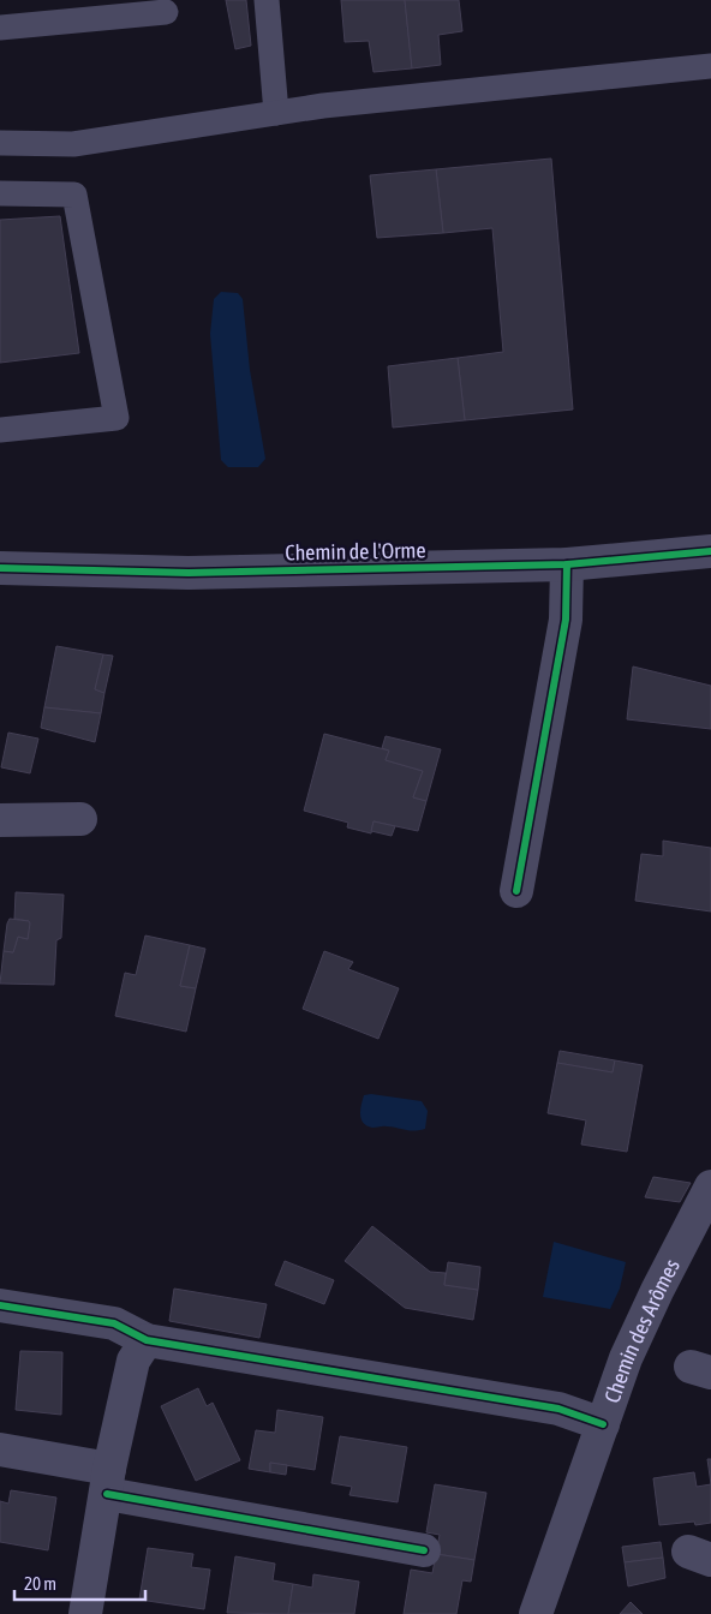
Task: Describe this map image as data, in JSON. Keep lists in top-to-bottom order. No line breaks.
{"streets":{"street":["Chemin de l'Orme","Chemin des Arômes"]},"scale_bar":"20 m"}
